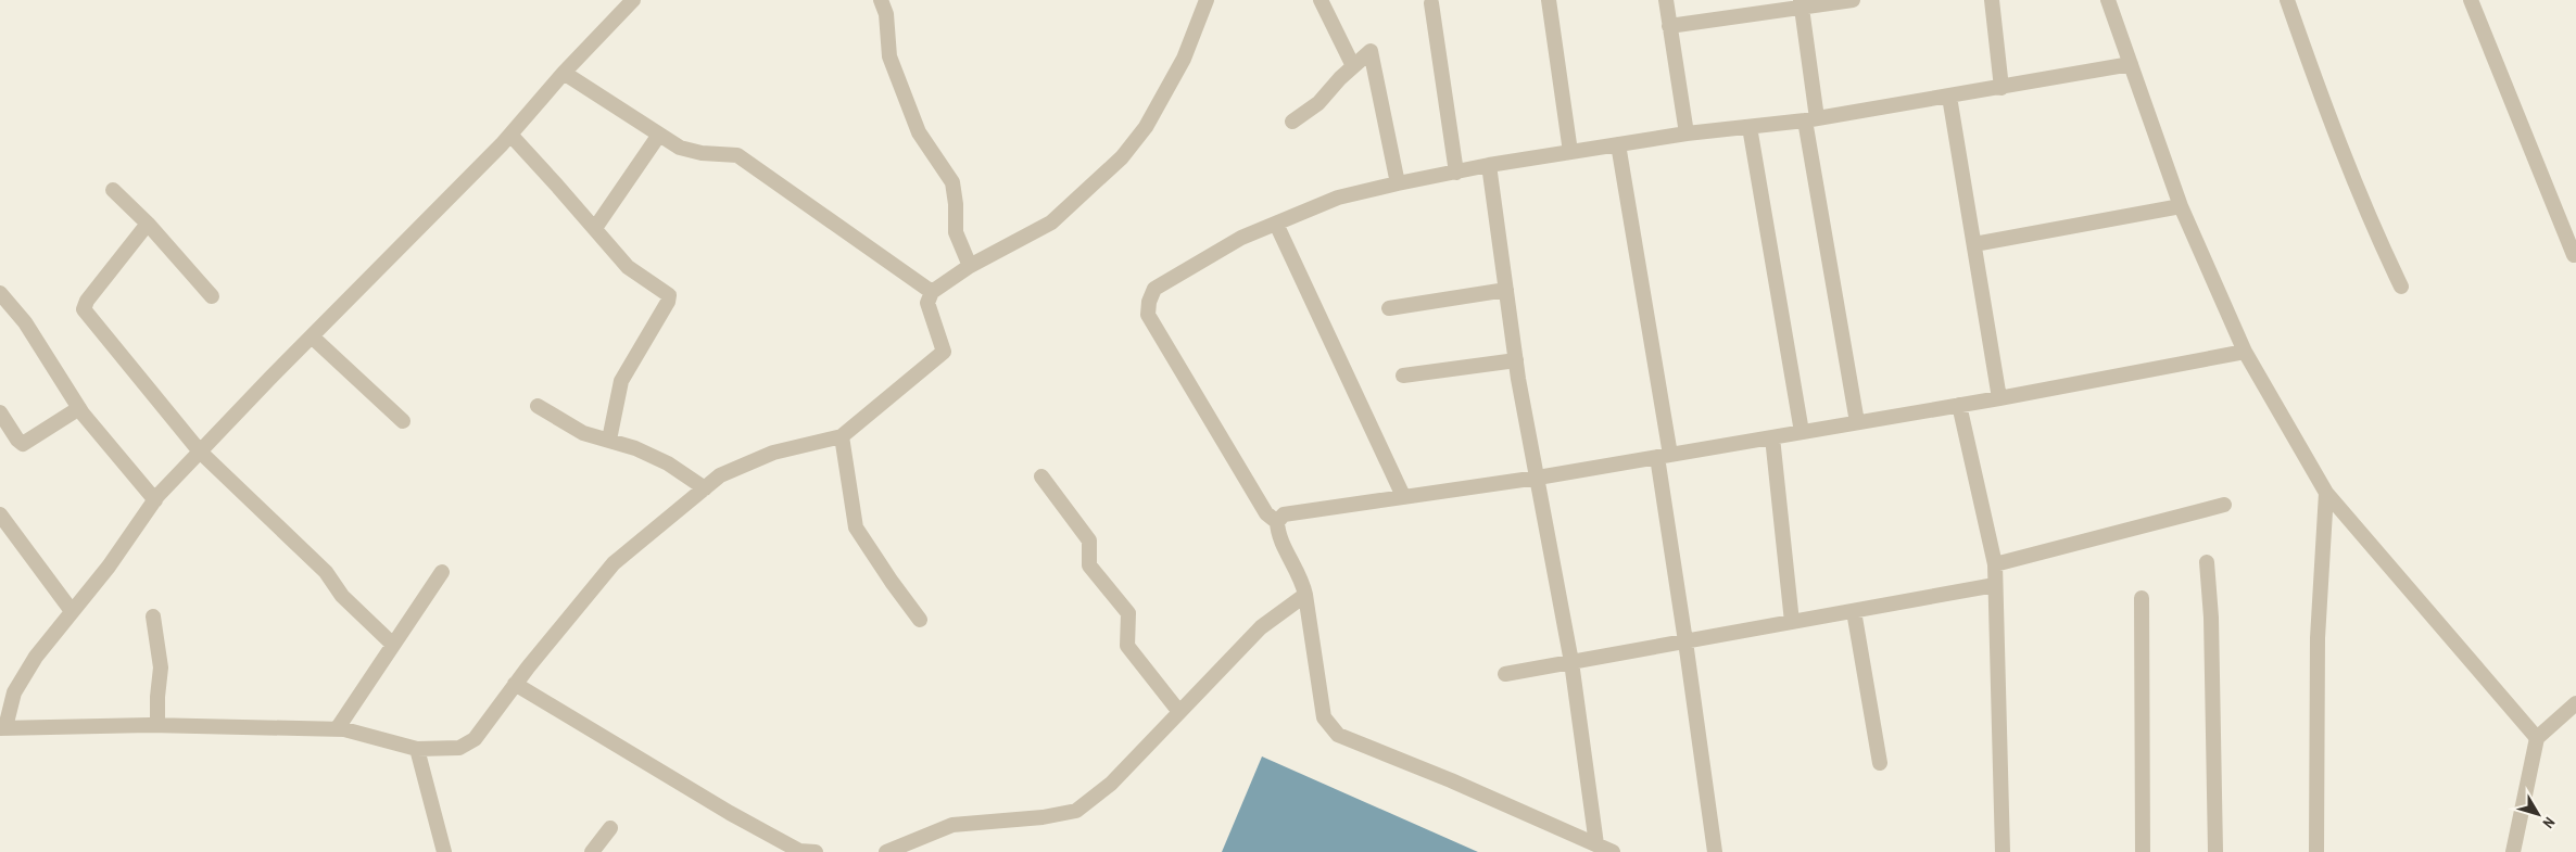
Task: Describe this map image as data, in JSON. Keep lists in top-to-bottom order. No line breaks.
{"north":"bottom right"}
